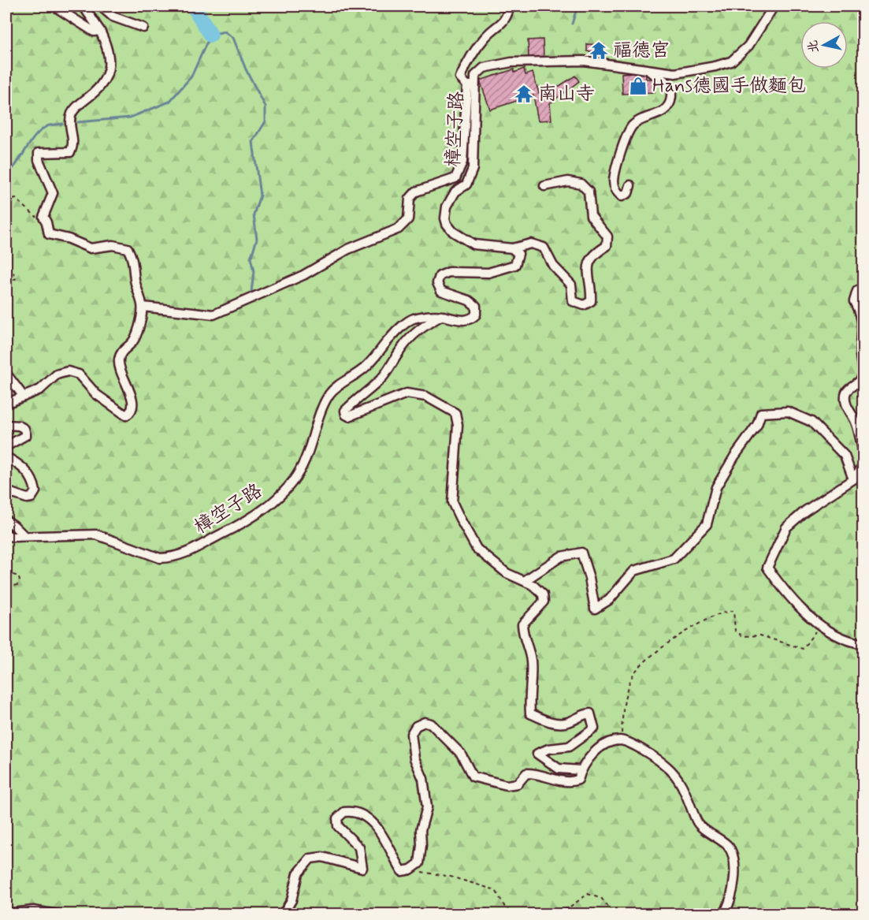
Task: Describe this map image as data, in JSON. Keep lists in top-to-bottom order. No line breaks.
{"streets":{"street":["樟空子路"]},"places":{"temple":["福德宮","南山寺"],"shop":["Hans德國手做麵包"]},"north":"left"}
